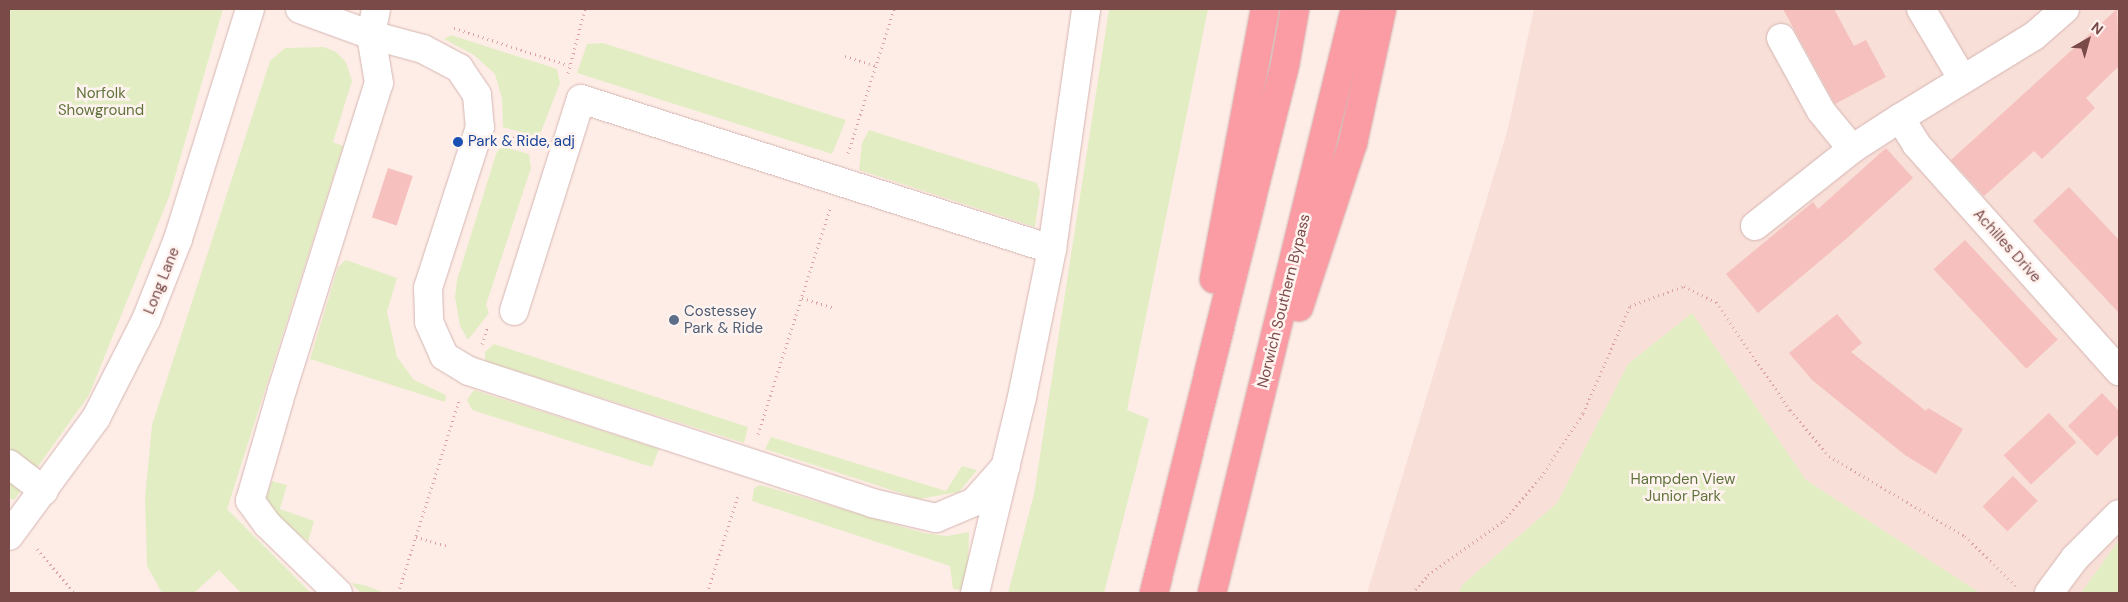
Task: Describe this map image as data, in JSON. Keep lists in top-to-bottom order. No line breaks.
{"streets":{"highway":["Norwich Southern Bypass"],"street":["Achilles Drive","Long Lane"]},"parks":["Norfolk Showground","Hampden View Junior Park"],"places":["Park & Ride, adj","Costessey Park & Ride"],"north":"top right"}
